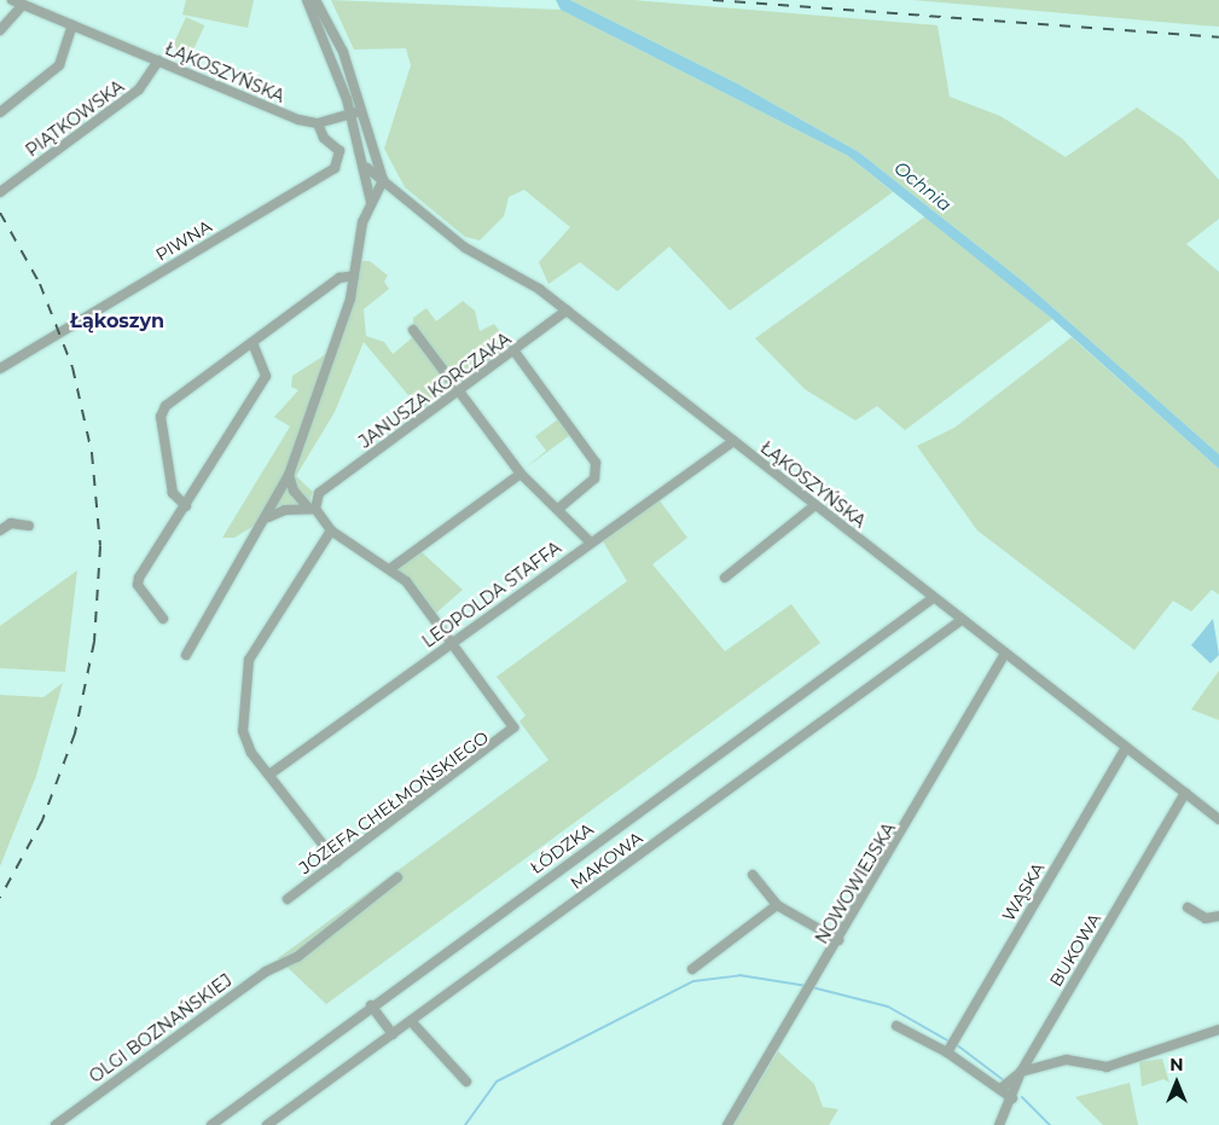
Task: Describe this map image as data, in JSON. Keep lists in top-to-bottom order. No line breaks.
{"streets":{"street":["ŁĄKOSZYŃSKA","PIĄTKOWSKA","PIWNA","JANUSZA KORCZAKA","LEOPOLDA STAFFA","JÓZEFA CHEŁMOŃSKIEGO","ŁÓDZKA","MAKOWA","NOWOWIEJSKA","WĄSKA","BUKOWA","OLGI BOZNAŃSKIEJ"]},"crossings":[["ŁĄKOSZYŃSKA","PIĄTKOWSKA"],["ŁĄKOSZYŃSKA","PIWNA"],["ŁĄKOSZYŃSKA","JANUSZA KORCZAKA"],["ŁĄKOSZYŃSKA","LEOPOLDA STAFFA"],["ŁĄKOSZYŃSKA","ŁÓDZKA"],["ŁĄKOSZYŃSKA","MAKOWA"],["ŁĄKOSZYŃSKA","NOWOWIEJSKA"],["ŁĄKOSZYŃSKA","WĄSKA"],["ŁĄKOSZYŃSKA","BUKOWA"],["LEOPOLDA STAFFA","JÓZEFA CHEŁMOŃSKIEGO"]],"districts":["Łąkoszyn"],"water":["Ochnia"],"north":"top"}
